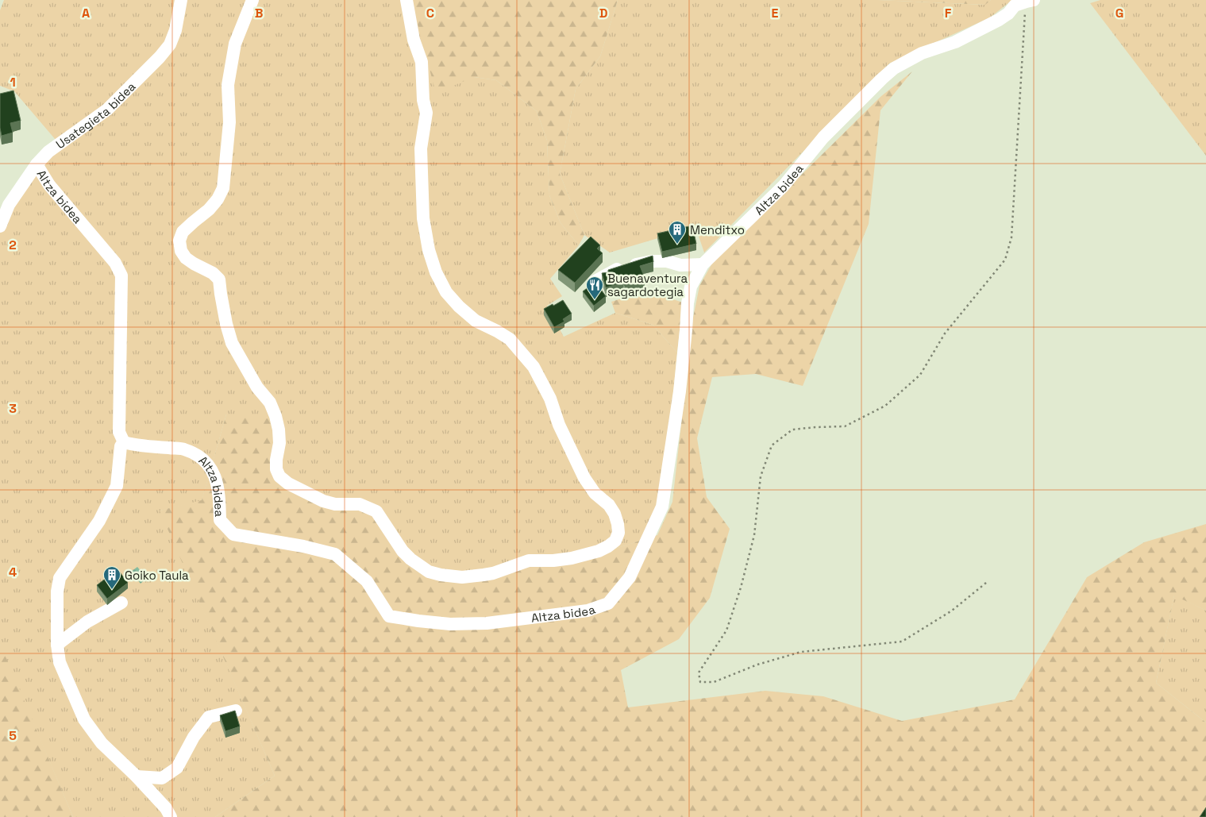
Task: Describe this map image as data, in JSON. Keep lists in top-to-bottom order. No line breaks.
{"streets":{"street":["Usategieta bidea","Altza bidea"]},"crossings":[["Usategieta bidea","Altza bidea"]],"places":{"building":["Menditxo","Goiko Taula"],"restaurant":["Buenaventura sagardotegia"]},"grid":{"columns":["A","B","C","D","E","F","G"],"rows":["1","2","3","4","5"]}}
